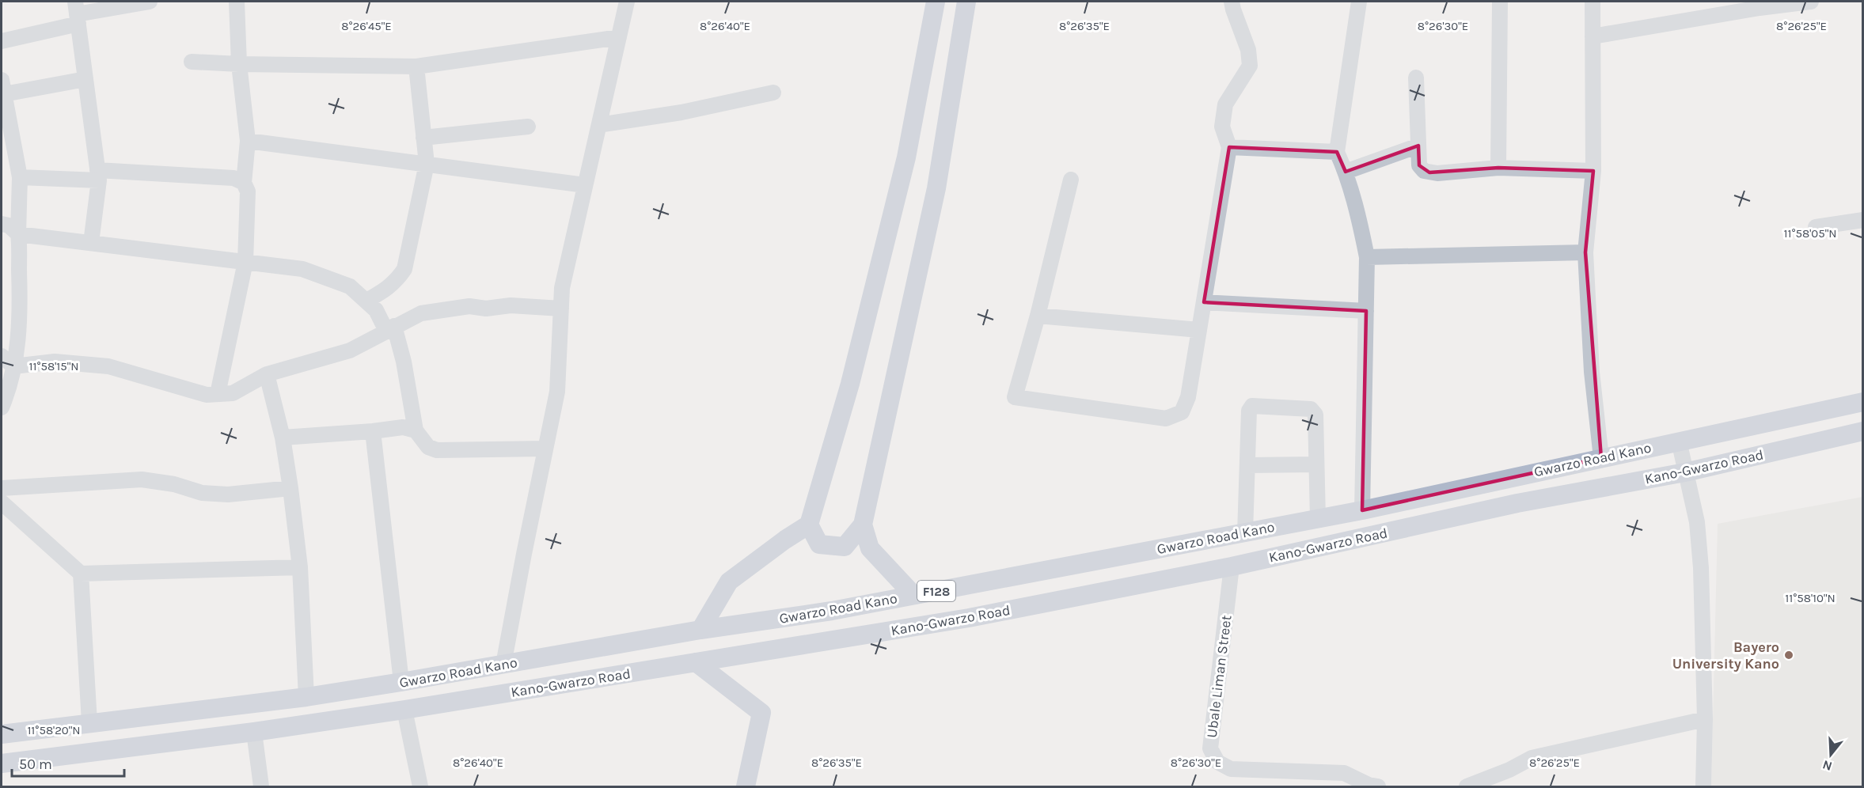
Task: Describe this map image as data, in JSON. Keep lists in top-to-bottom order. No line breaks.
{"streets":{"main road":["Gwarzo Road Kano","Kano-Gwarzo Road","F128"],"street":["Ubale Liman Street"]},"crossings":[["Kano-Gwarzo Road","Ubale Liman Street"]],"places":["Bayero University Kano"],"scale_bar":"50 m","north":"bottom","coordinates":["8°26'45\"E","8°26'40\"E","8°26'35\"E","8°26'30\"E","8°26'25\"E","11°58'05\"N","11°58'15\"N","11°58'10\"N","11°58'20\"N"]}
